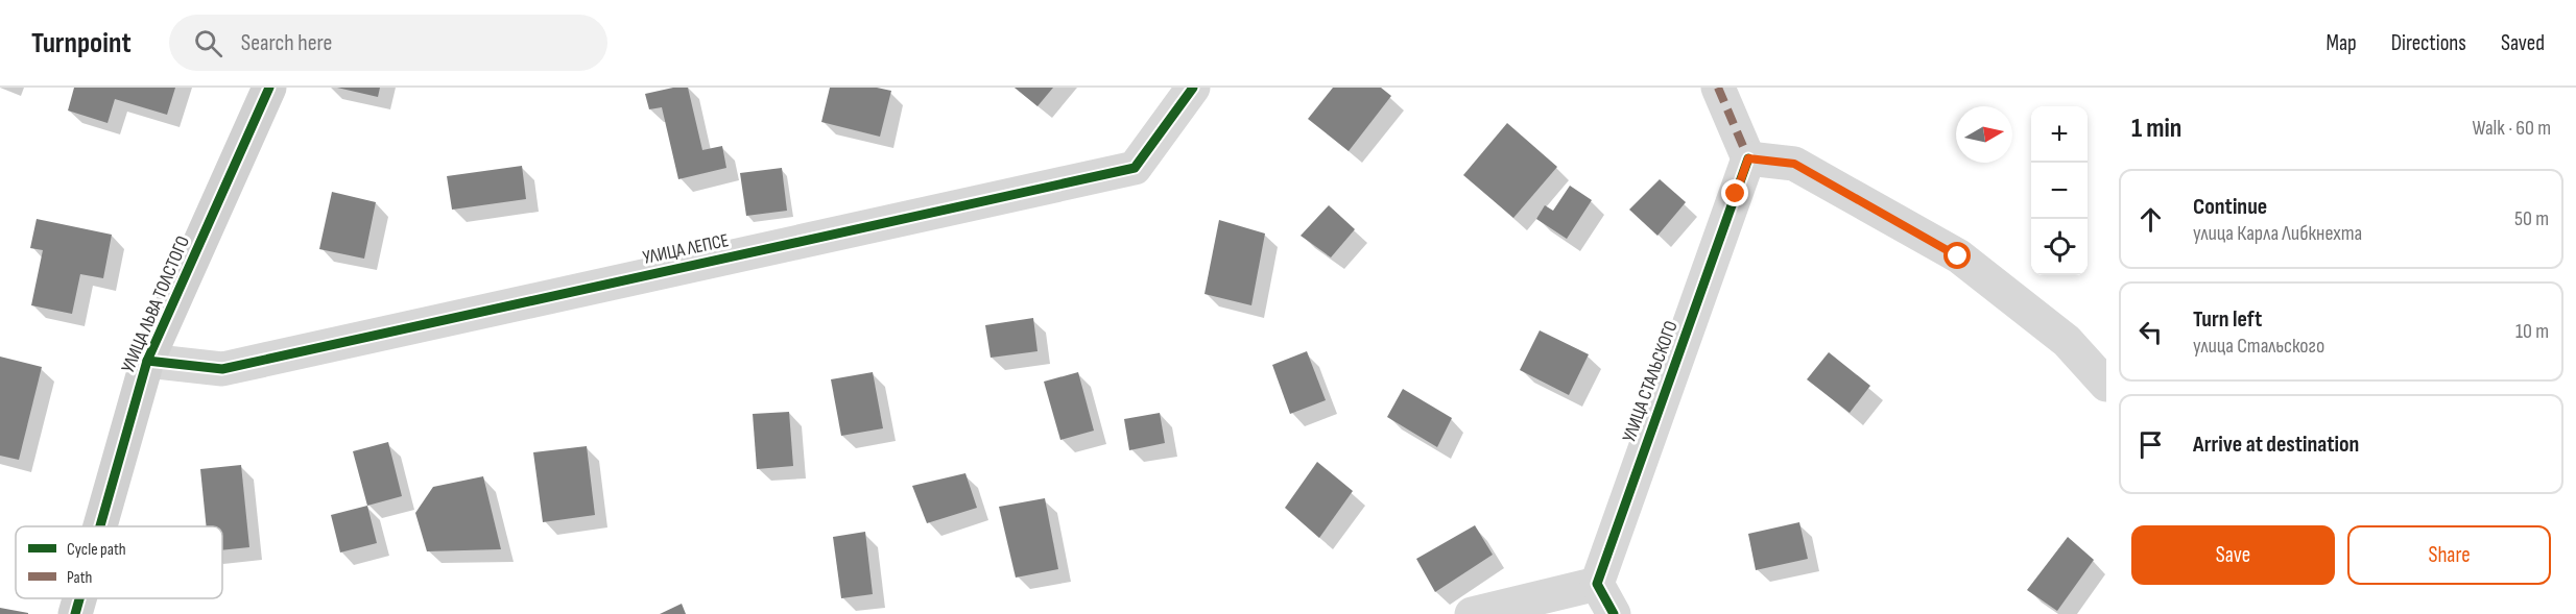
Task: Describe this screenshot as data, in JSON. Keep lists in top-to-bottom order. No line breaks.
{"streets":{"street":["УЛИЦА ЛЕПСЕ","УЛИЦА ЛЬВА ТОЛСТОГО","УЛИЦА СТАЛЬСКОГО"]},"crossings":[["УЛИЦА ЛЕПСЕ","УЛИЦА ЛЬВА ТОЛСТОГО"]],"legend":["Cycle path","Path"],"north":"right","page":{"header":"Turnpoint","search":"Search here","nav":["Map","Directions","Saved"],"heading":["1 min","Walk · 60 m"],"map_buttons":["+","−"],"list":[["Continue","улица Карла Либкнехта","50 m"],["Turn left","улица Стальского","10 m"],"Arrive at destination"],"buttons":["Save","Share"]}}
